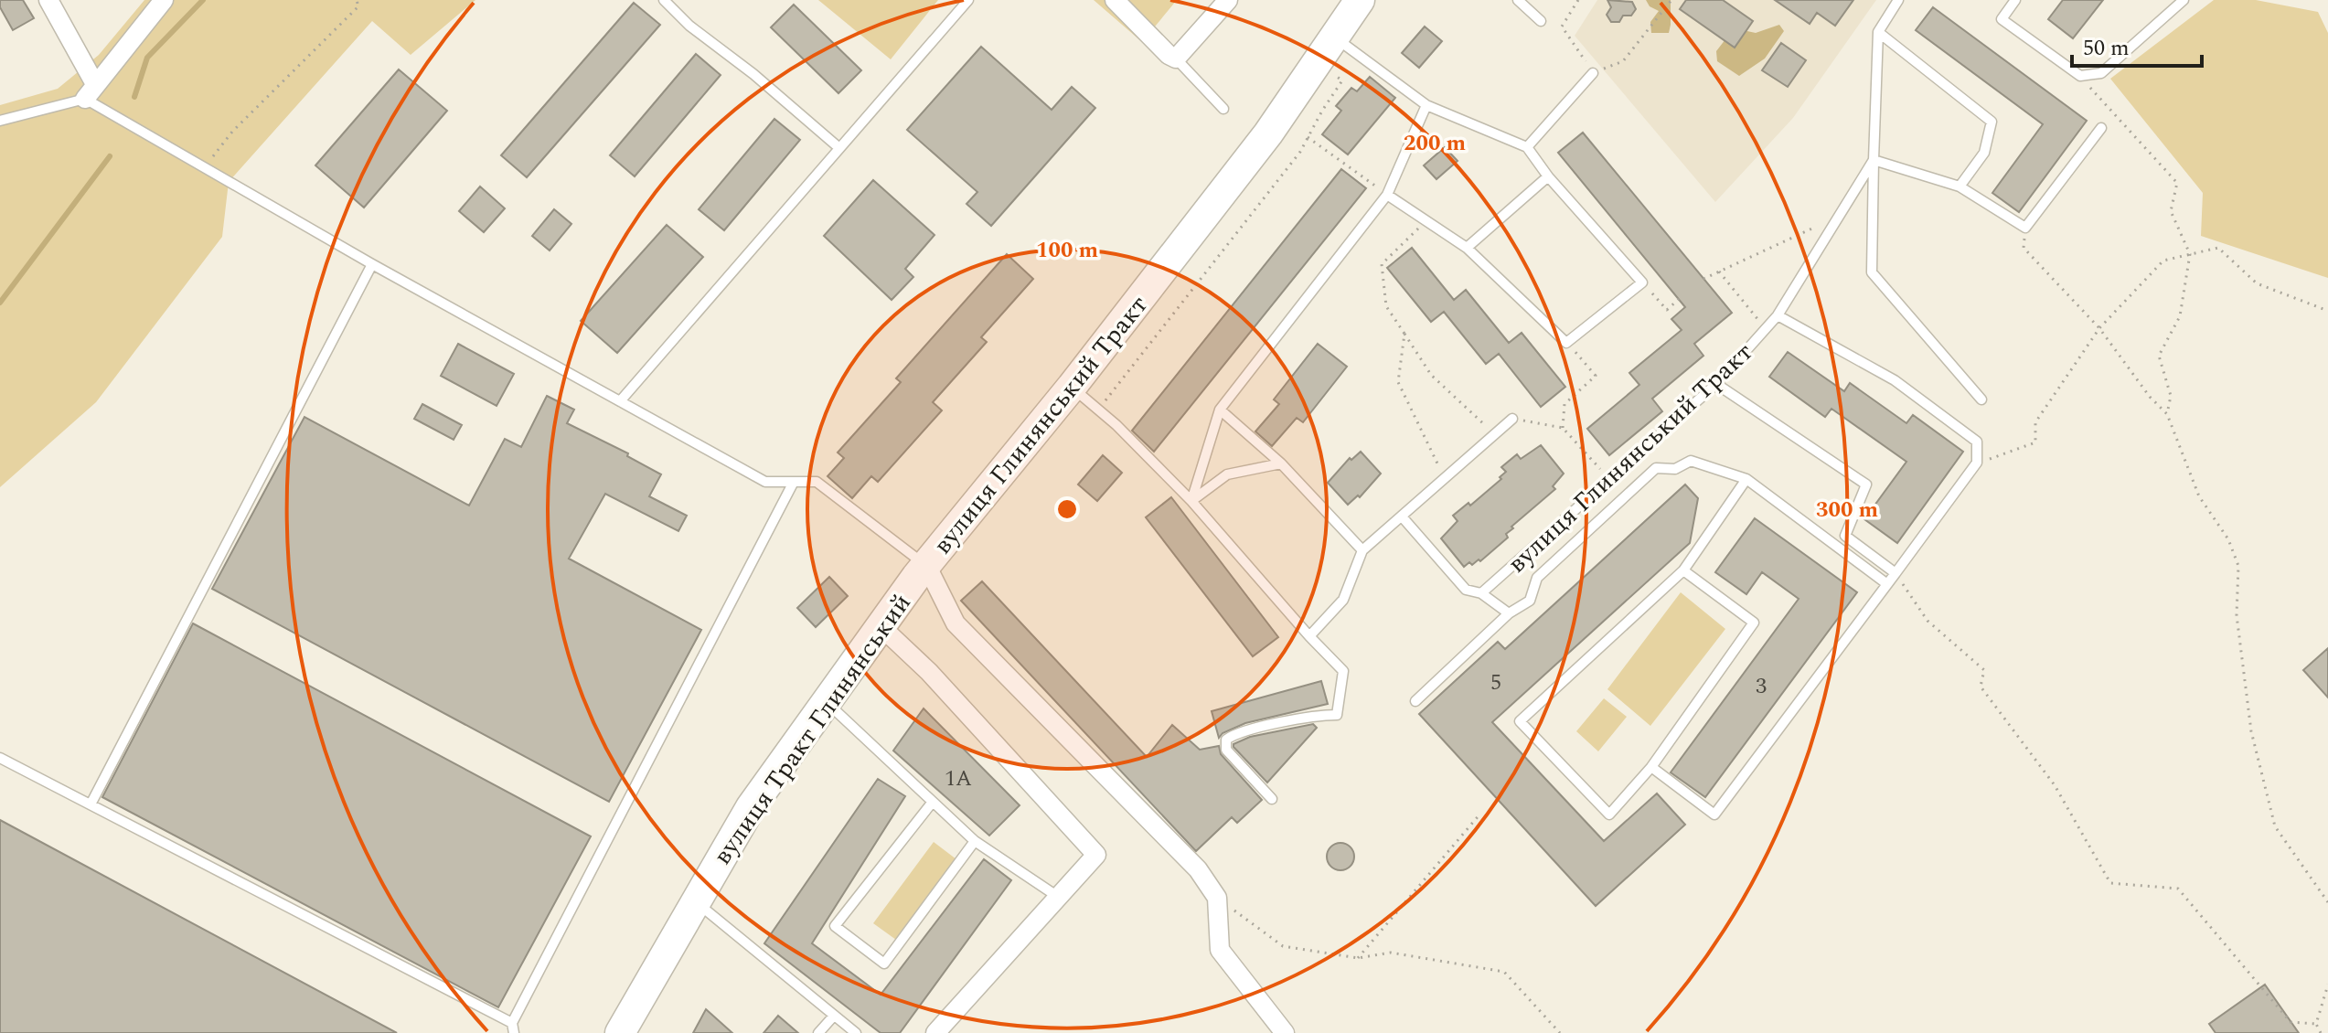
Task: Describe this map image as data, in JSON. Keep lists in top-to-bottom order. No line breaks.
{"streets":{"main road":["вулиця Глинянський Тракт","вулиця Тракт Глинянський"]},"crossings":[["вулиця Глинянський Тракт","вулиця Тракт Глинянський"]],"house_numbers":["5","3","1А"],"scale_bar":"50 m","rings":["200 m","100 m","300 m"]}
